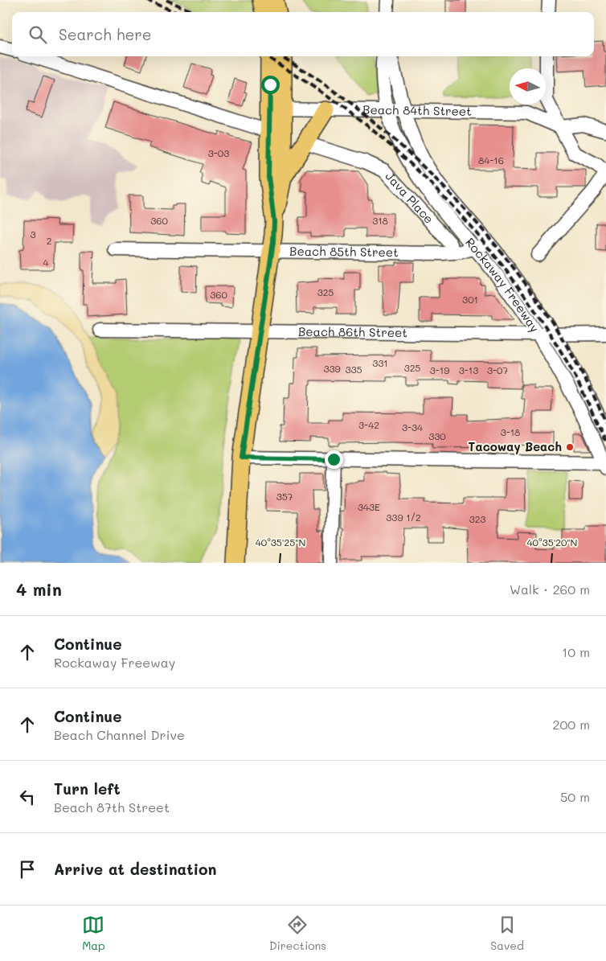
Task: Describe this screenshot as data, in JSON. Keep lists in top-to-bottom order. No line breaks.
{"streets":{"street":["Beach 84th Street","Java Place","Beach 85th Street","Rockaway Freeway","Beach 86th Street"]},"crossings":[["Beach 84th Street","Rockaway Freeway"],["Java Place","Beach 85th Street"],["Beach 85th Street","Rockaway Freeway"],["Rockaway Freeway","Beach 86th Street"]],"places":["Tacoway Beach"],"house_numbers":["3-03","84-16","360","318","3","2","4","325","360","301","331","325","339","335","3-19","3-13","3-07","3-42","3-34","3-18","330","357","343E","339 1/2","323"],"north":"left","page":{"search":"Search here","heading":["4 min","Walk · 260 m"],"list":[["Continue","Rockaway Freeway","10 m"],["Continue","Beach Channel Drive","200 m"],["Turn left","Beach 87th Street","50 m"],"Arrive at destination"],"nav":["Map","Directions","Saved"]},"coordinates":["40°35'25\"N","40°35'20\"N"]}
